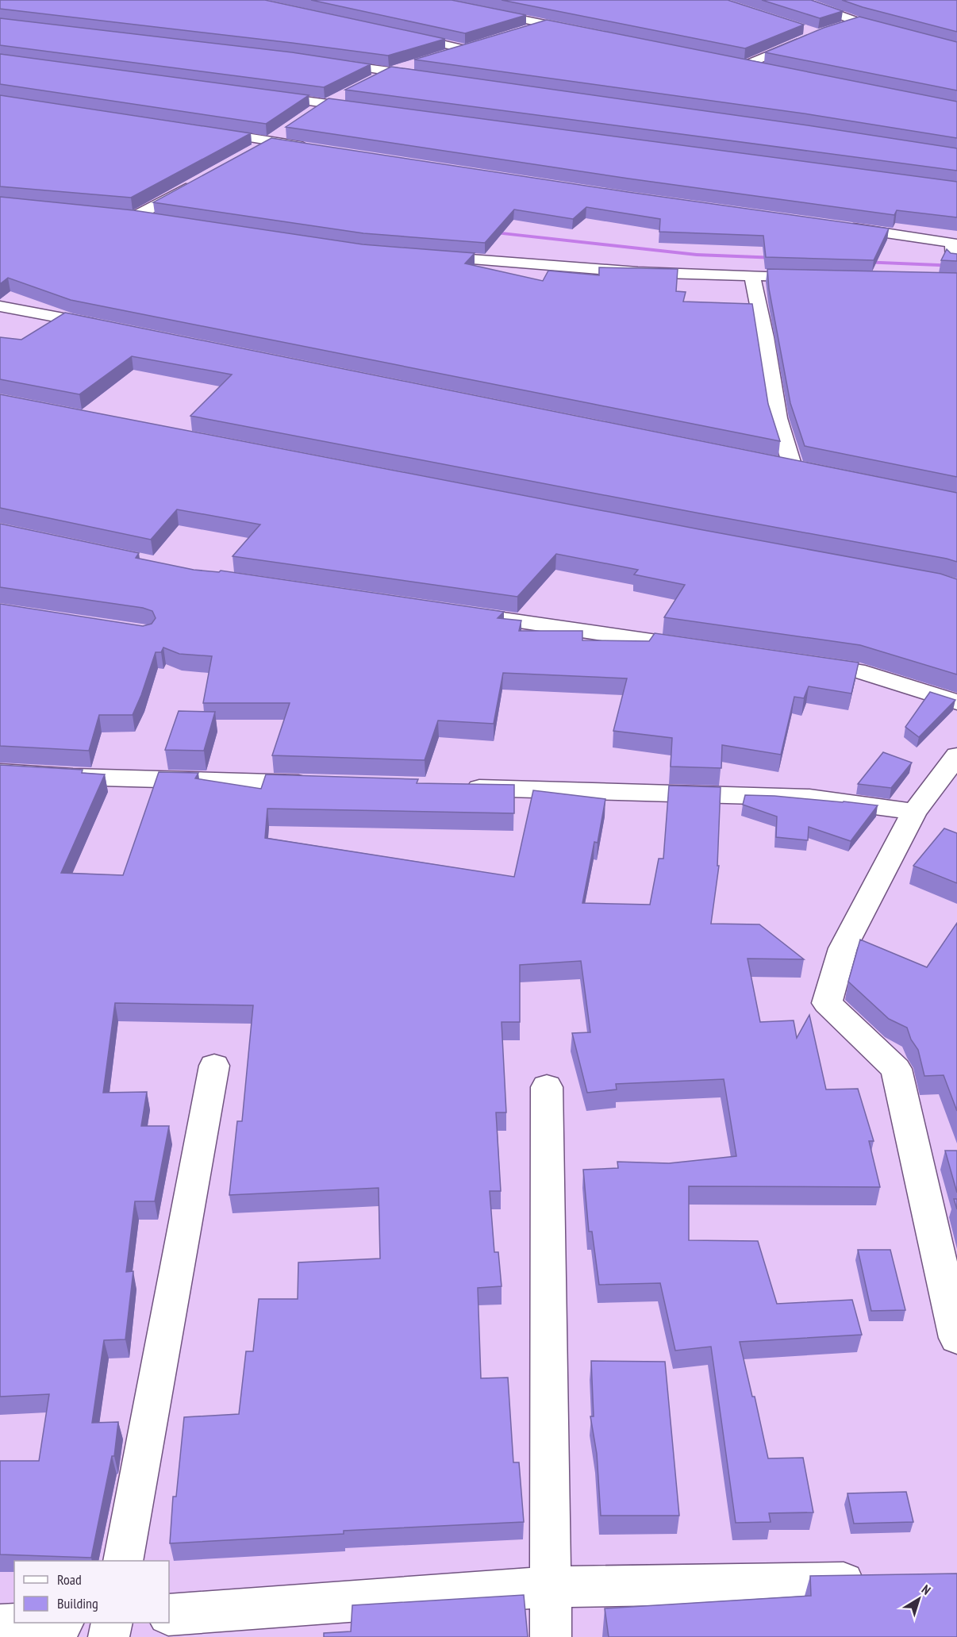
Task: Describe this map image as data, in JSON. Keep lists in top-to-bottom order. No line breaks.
{"legend":["Road","Building"],"north":"top right"}
